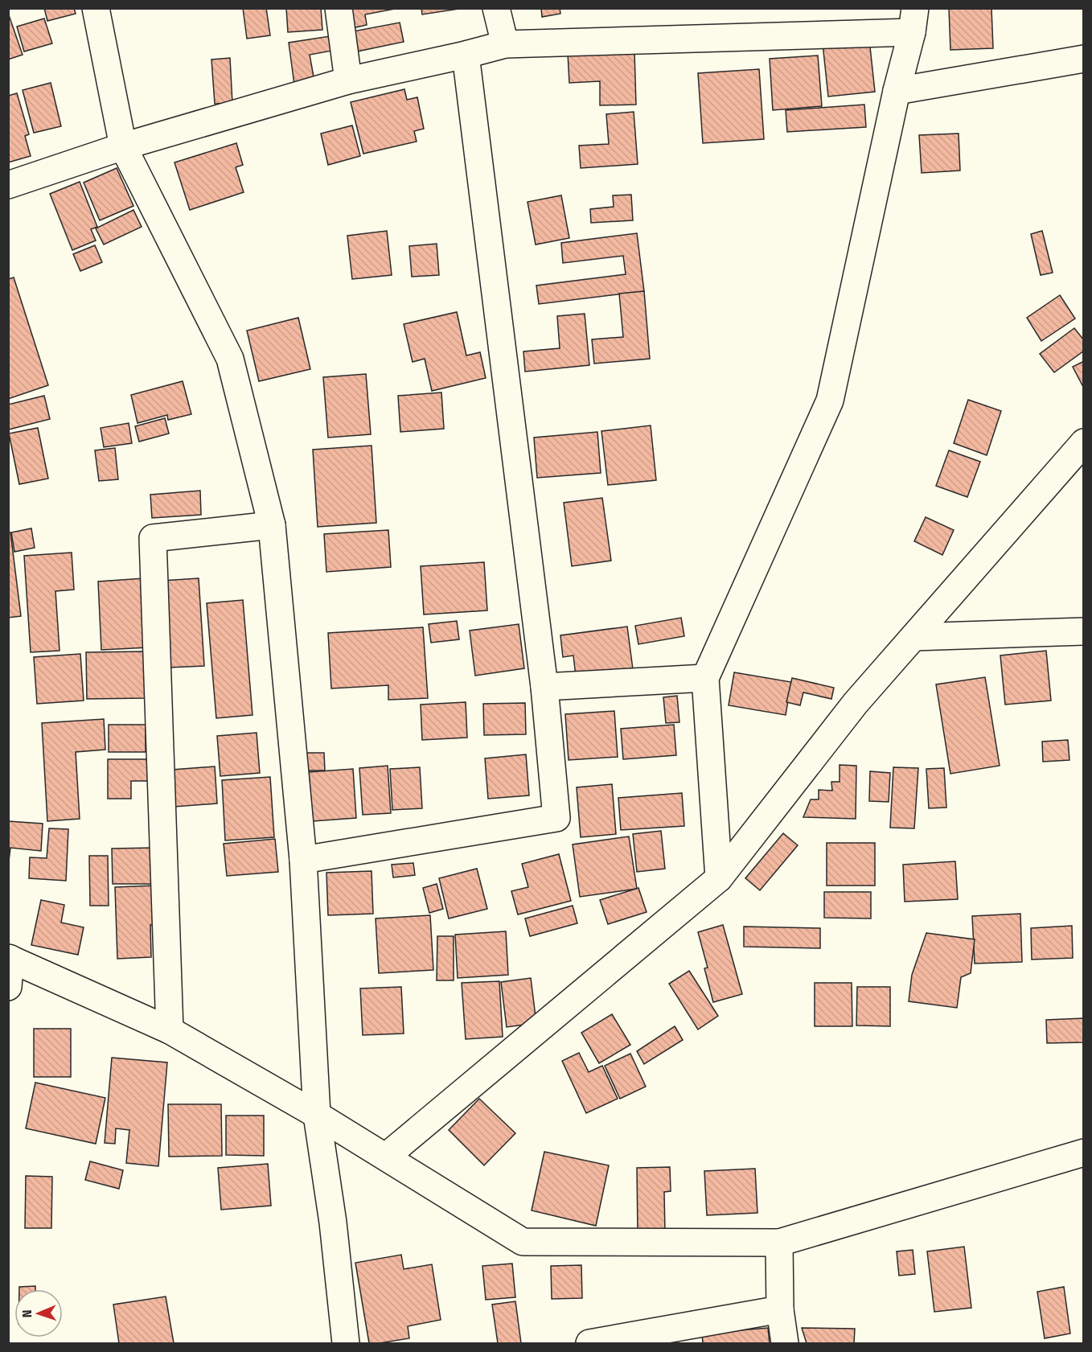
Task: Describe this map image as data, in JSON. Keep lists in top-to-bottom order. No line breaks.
{"north":"left"}
